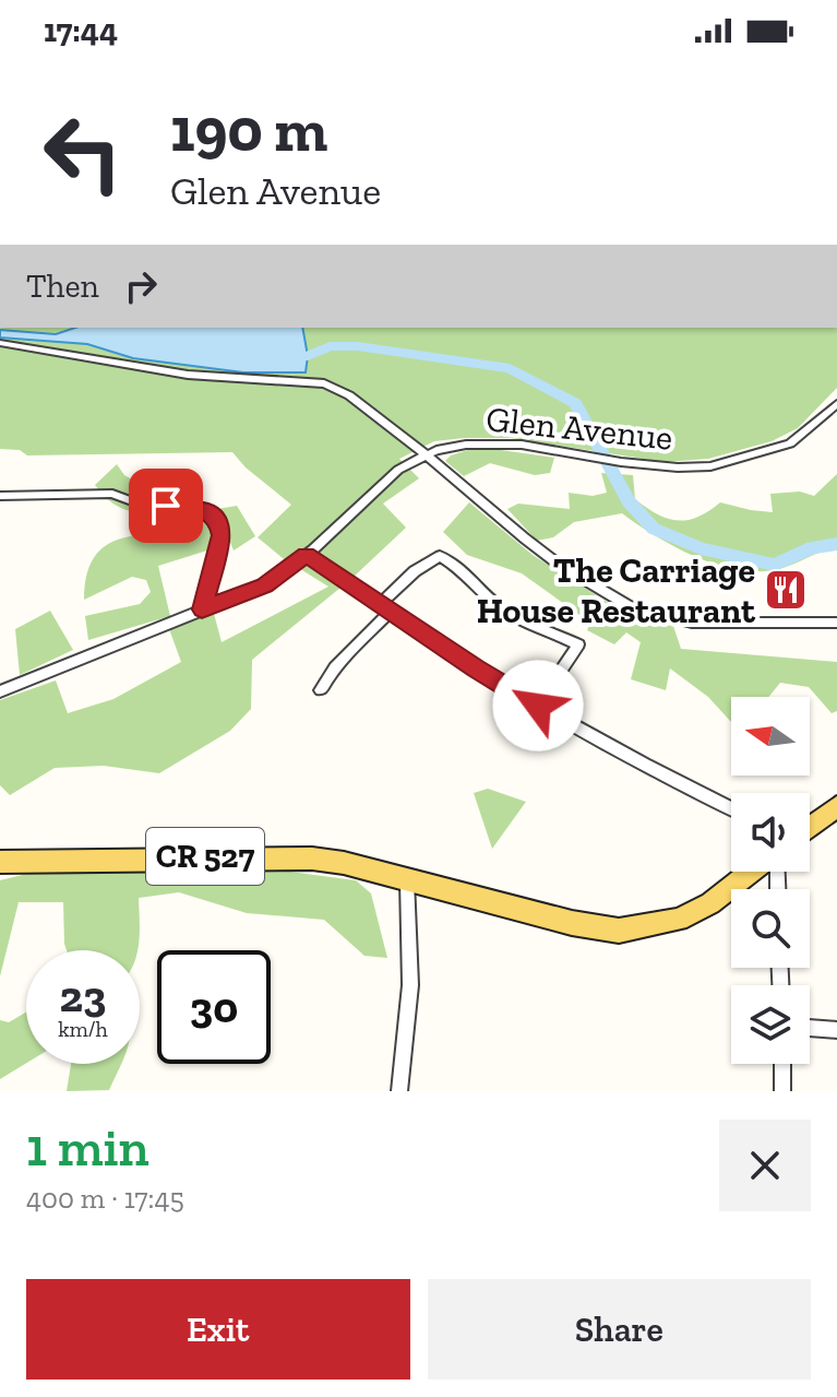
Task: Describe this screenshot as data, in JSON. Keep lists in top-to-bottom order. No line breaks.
{"streets":{"main road":["CR 527"],"street":["Glen Avenue"]},"places":{"restaurant":["The Carriage House Restaurant"]},"north":"left","page":{"status":"17:44","turn":["190 m","Glen Avenue"],"then":"Then","speed":"23 km/h","limit":"30","heading":["1 min","400 m · 17:45"],"buttons":["Exit","Share"]}}
